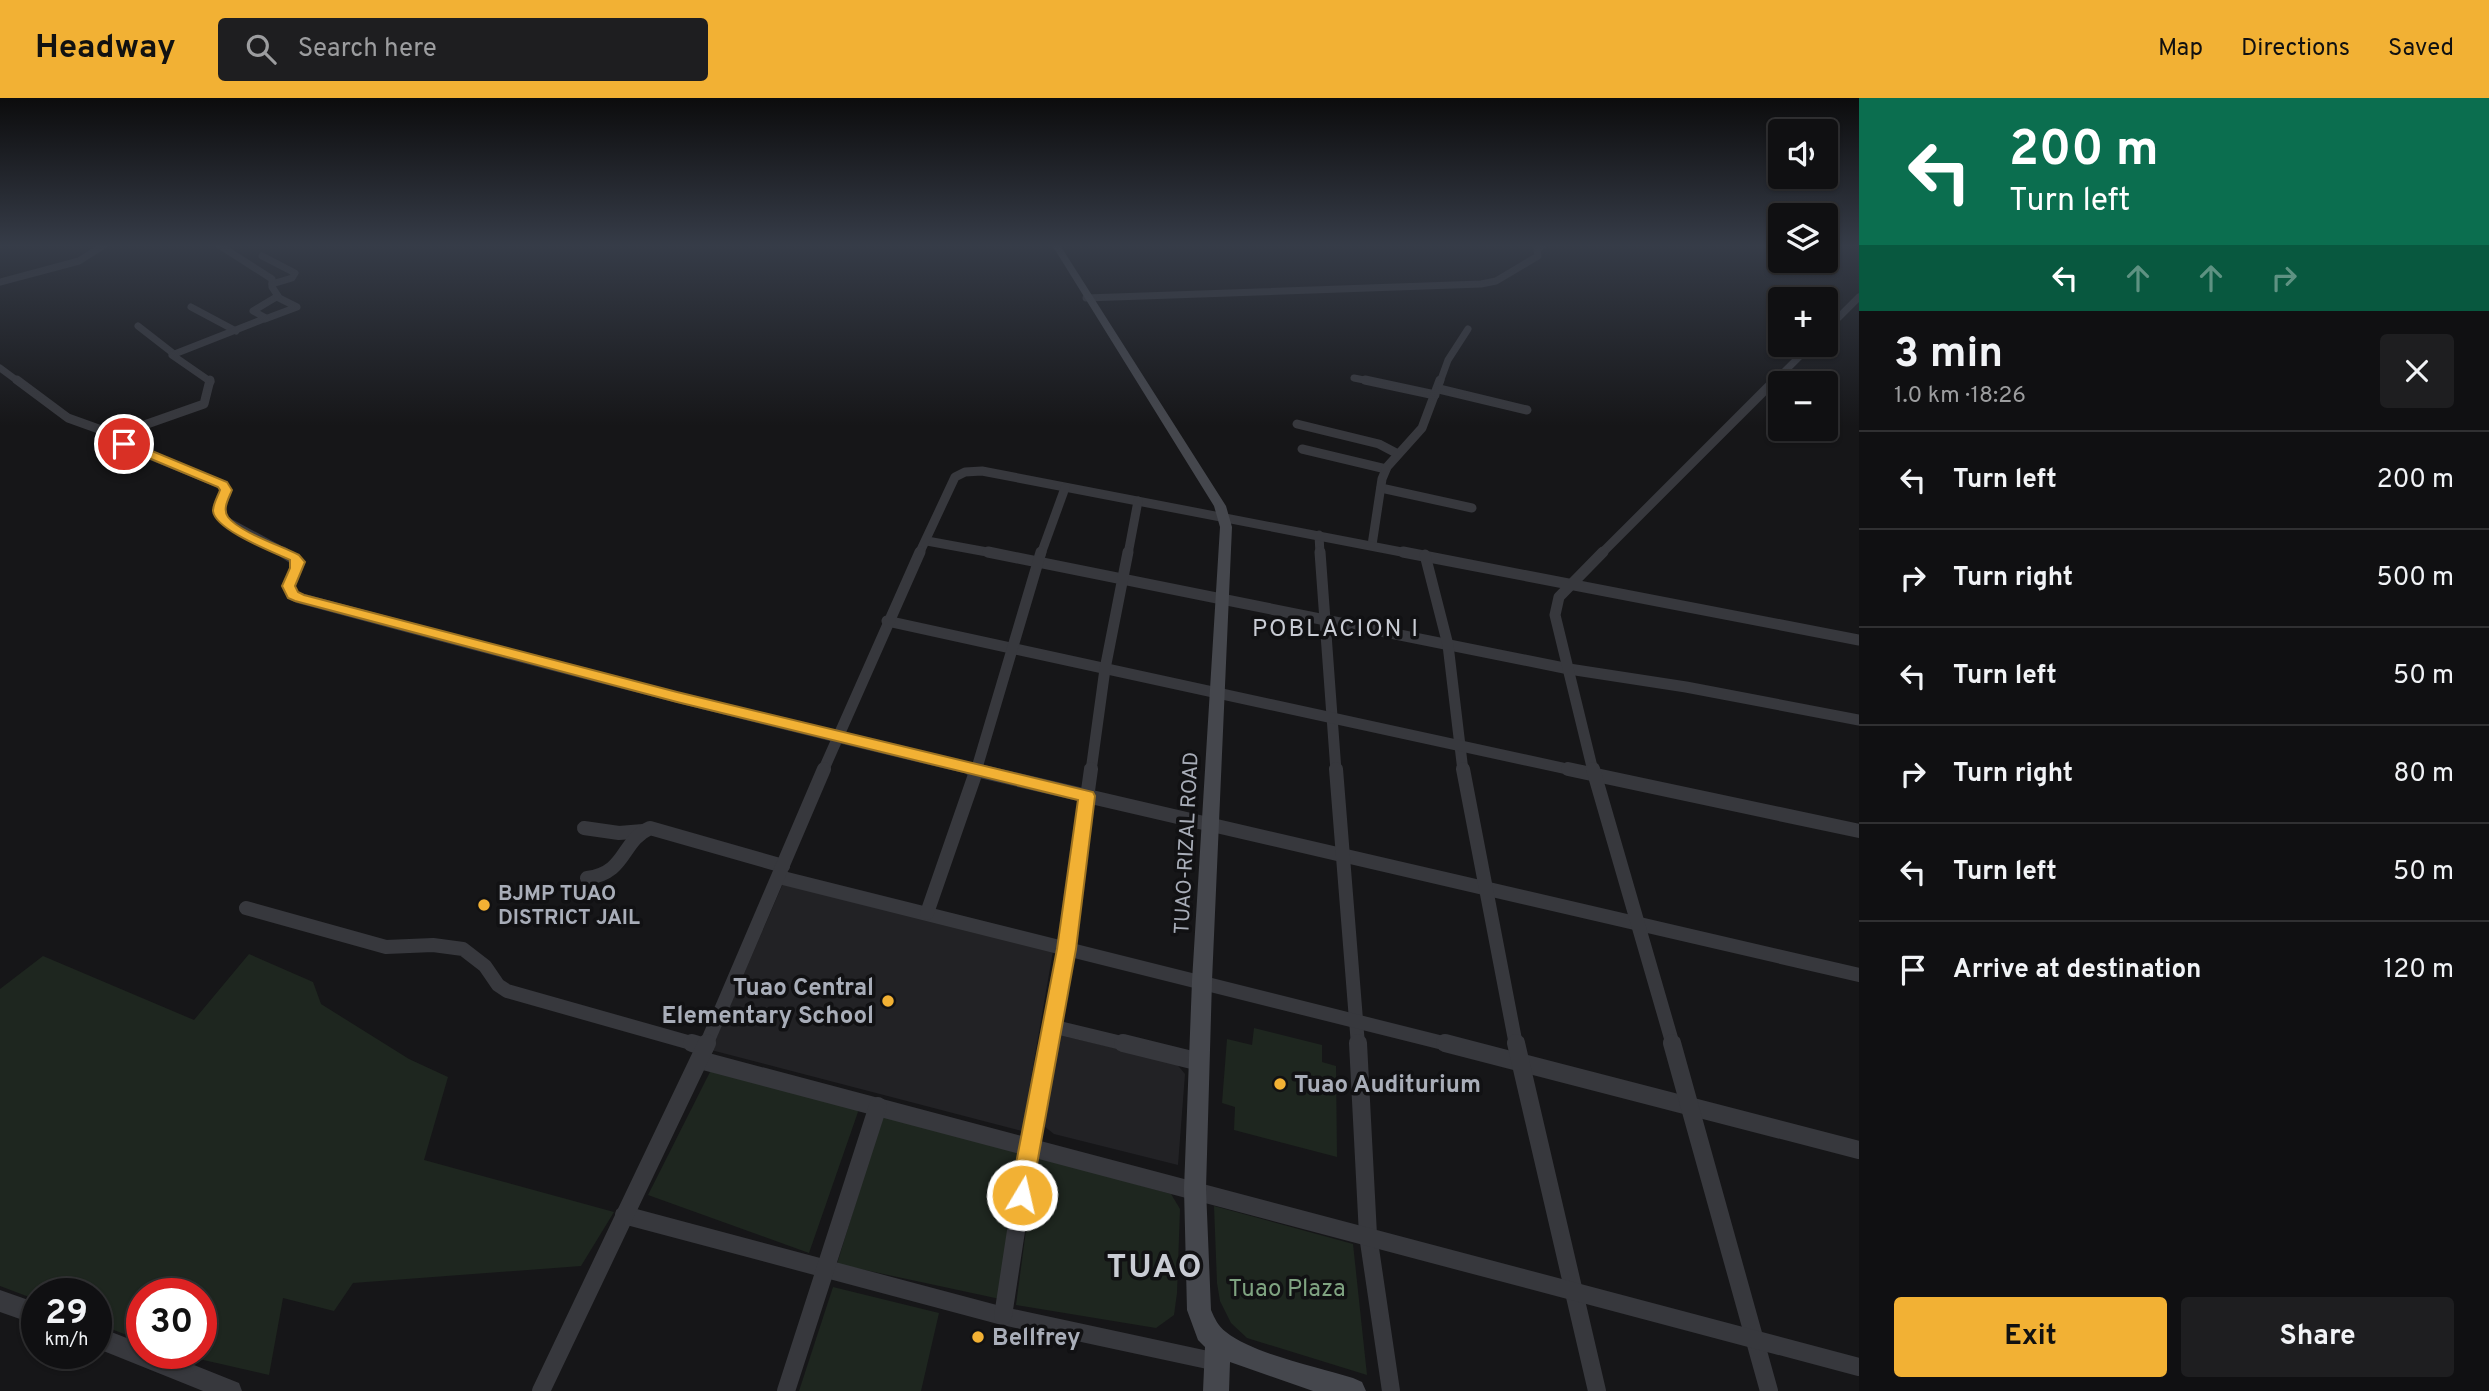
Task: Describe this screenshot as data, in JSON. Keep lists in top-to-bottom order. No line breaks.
{"streets":{"main road":["TUAO-RIZAL ROAD"]},"districts":["POBLACION I","TUAO"],"parks":["Tuao Plaza"],"places":["BJMP TUAO DISTRICT JAIL","Tuao Central Elementary School","Tuao Auditurium","Bellfrey"],"page":{"header":"Headway","search":"Search here","nav":["Map","Directions","Saved"],"turn":["200 m","Turn left"],"map_buttons":["+","−"],"heading":["3 min","1.0 km · 18:26"],"list":[{"name":"Turn left","value":"200 m"},{"name":"Turn right","value":"500 m"},{"name":"Turn left","value":"50 m"},{"name":"Turn right","value":"80 m"},{"name":"Turn left","value":"50 m"},{"name":"Arrive at destination","value":"120 m"}],"speed":"29 km/h","limit":"30","buttons":["Exit","Share"]}}
